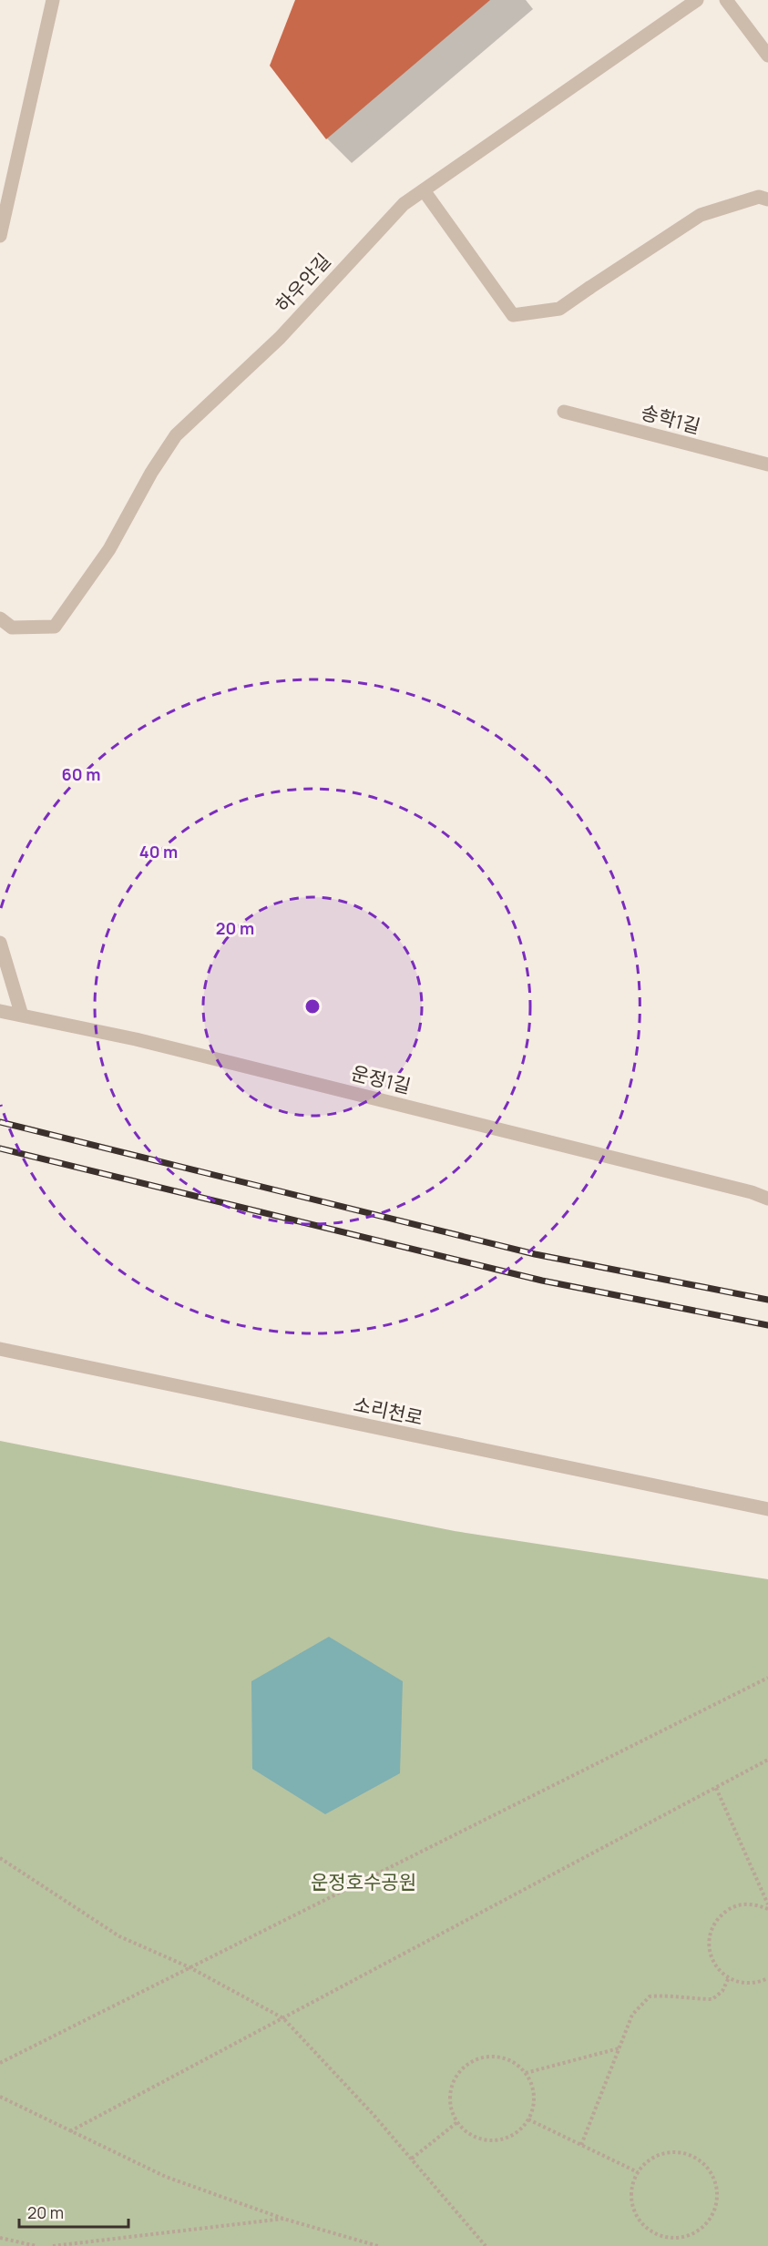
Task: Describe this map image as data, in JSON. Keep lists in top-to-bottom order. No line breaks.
{"streets":{"street":["하우안길","송학1길","운정1길","소리천로"]},"parks":["운정호수공원"],"scale_bar":"20 m","rings":["60 m","40 m","20 m"]}
